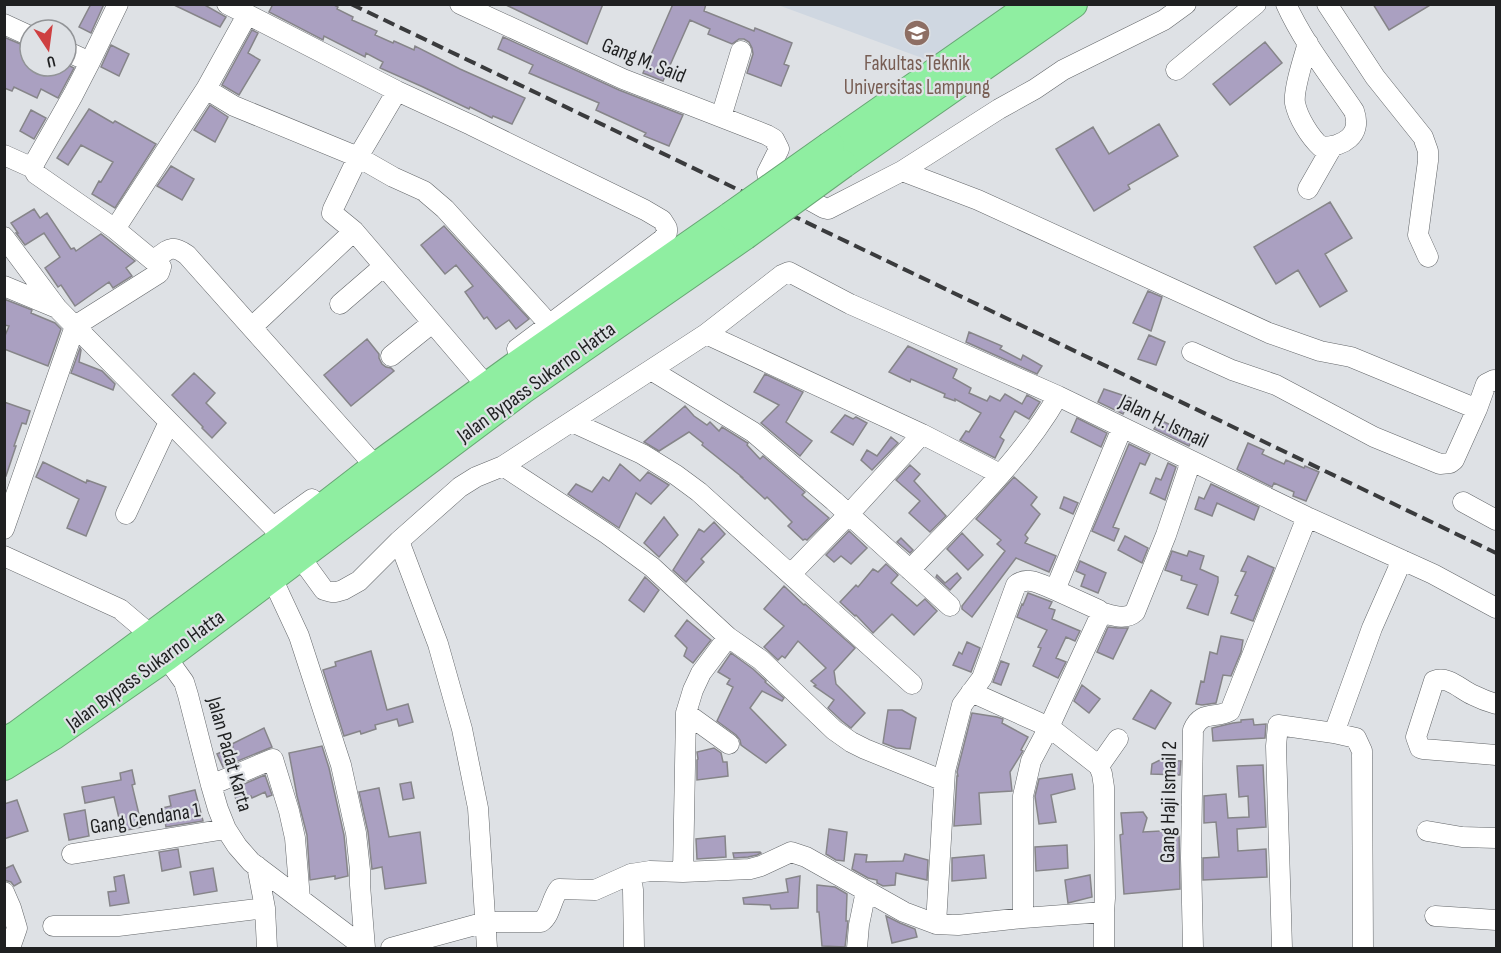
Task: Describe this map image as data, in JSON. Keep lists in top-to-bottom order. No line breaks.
{"streets":{"highway":["Jalan Bypass Sukarno Hatta"],"street":["Gang M. Said","Jalan H. Ismail","Jalan Padat Karta","Gang Haji Ismail 2","Gang Cendana 1"]},"crossings":[["Jalan Bypass Sukarno Hatta","Jalan H. Ismail"],["Jalan Bypass Sukarno Hatta","Jalan Padat Karta"],["Jalan H. Ismail","Gang Haji Ismail 2"],["Jalan Padat Karta","Gang Cendana 1"]],"places":{"school or university":["Fakultas Teknik Universitas Lampung"]},"north":"bottom"}
